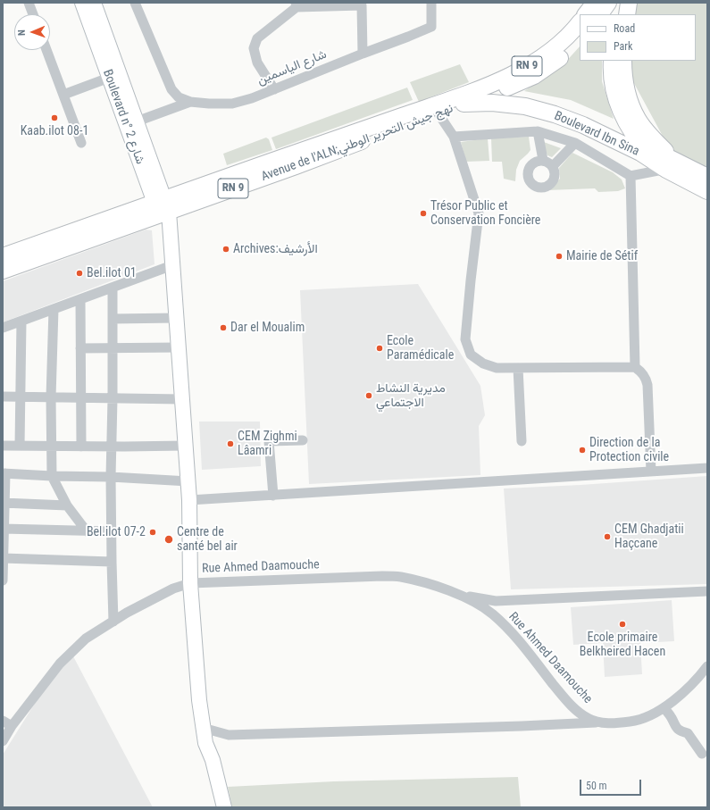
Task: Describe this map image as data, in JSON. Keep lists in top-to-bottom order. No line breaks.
{"streets":{"main road":["RN 9","Boulevard Ibn Sina","Avenue de l'ALN;نهج جيش التحرير الوطني"],"street":["شارع الياسمين","Boulevard n° شارع 2","Rue Ahmed Daamouche"]},"crossings":[["RN 9","Boulevard Ibn Sina"],["شارع الياسمين","Boulevard n° شارع 2"],["Boulevard n° شارع 2","Avenue de l'ALN;نهج جيش التحرير الوطني"],["Boulevard Ibn Sina","Avenue de l'ALN;نهج جيش التحرير الوطني"]],"places":["Kaab.ilot 08-1","Trésor Public et Conservation Foncière","Archives:الأرشيف","Mairie de Sétif","Bel.ilot 01","Dar el Moualim","Ecole Paramédicale","مديرية النشاط الاجتماعي","CEM Zighmi Lâamri","Direction de la Protection civile","Bel.ilot 07-2","CEM Ghadjatii Haçcane","Centre de santé bel air","Ecole primaire Belkheired Hacen"],"legend":["Road","Park"],"scale_bar":"50 m","north":"left"}
